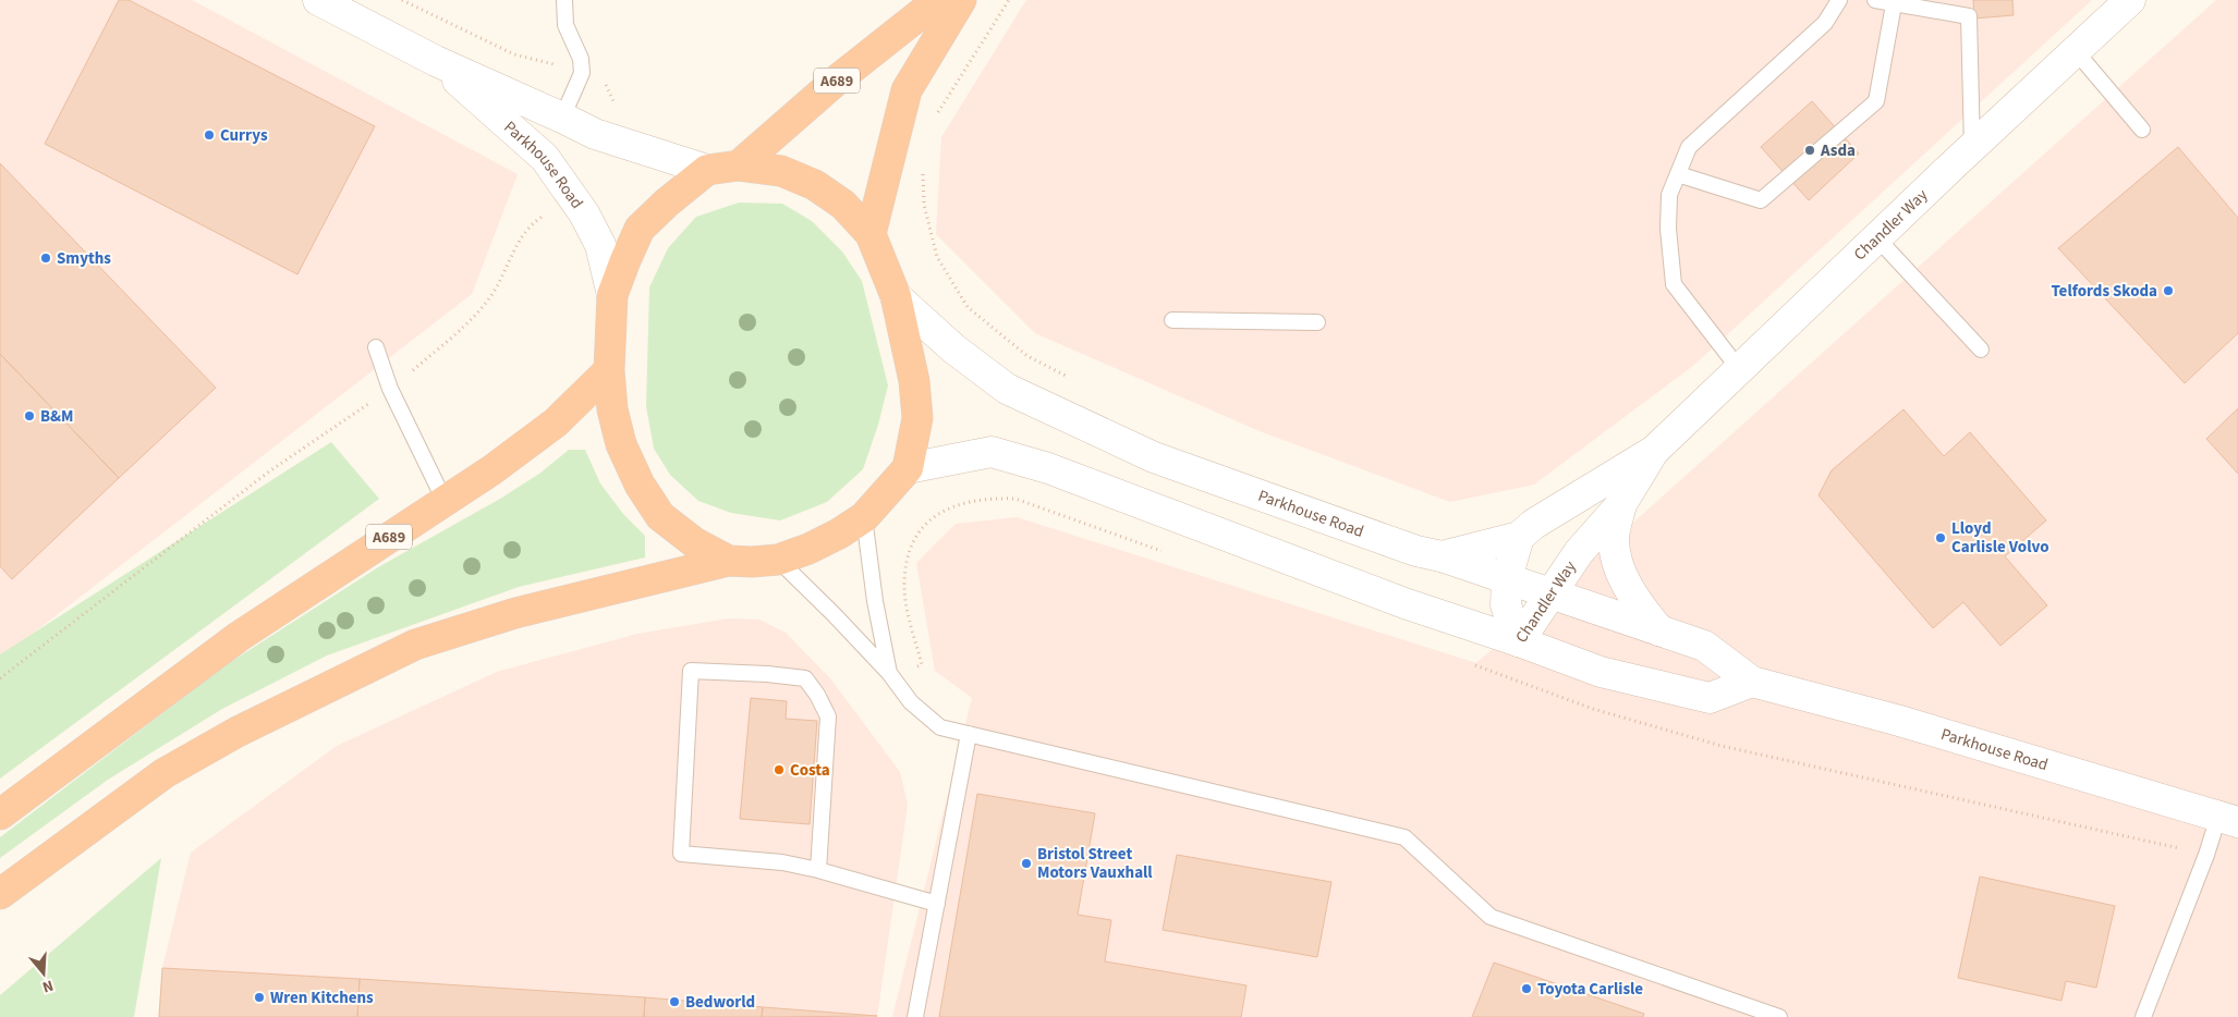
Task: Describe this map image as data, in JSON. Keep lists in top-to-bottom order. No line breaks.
{"streets":{"highway":["A689"],"street":["Parkhouse Road","Chandler Way"]},"crossings":[["Parkhouse Road","Chandler Way"]],"places":["Currys","Asda","Smyths","Telfords Skoda","B&M","Lloyd Carlisle Volvo","Costa","Bristol Street Motors Vauxhall","Toyota Carlisle","Wren Kitchens","Bedworld"],"north":"bottom"}
